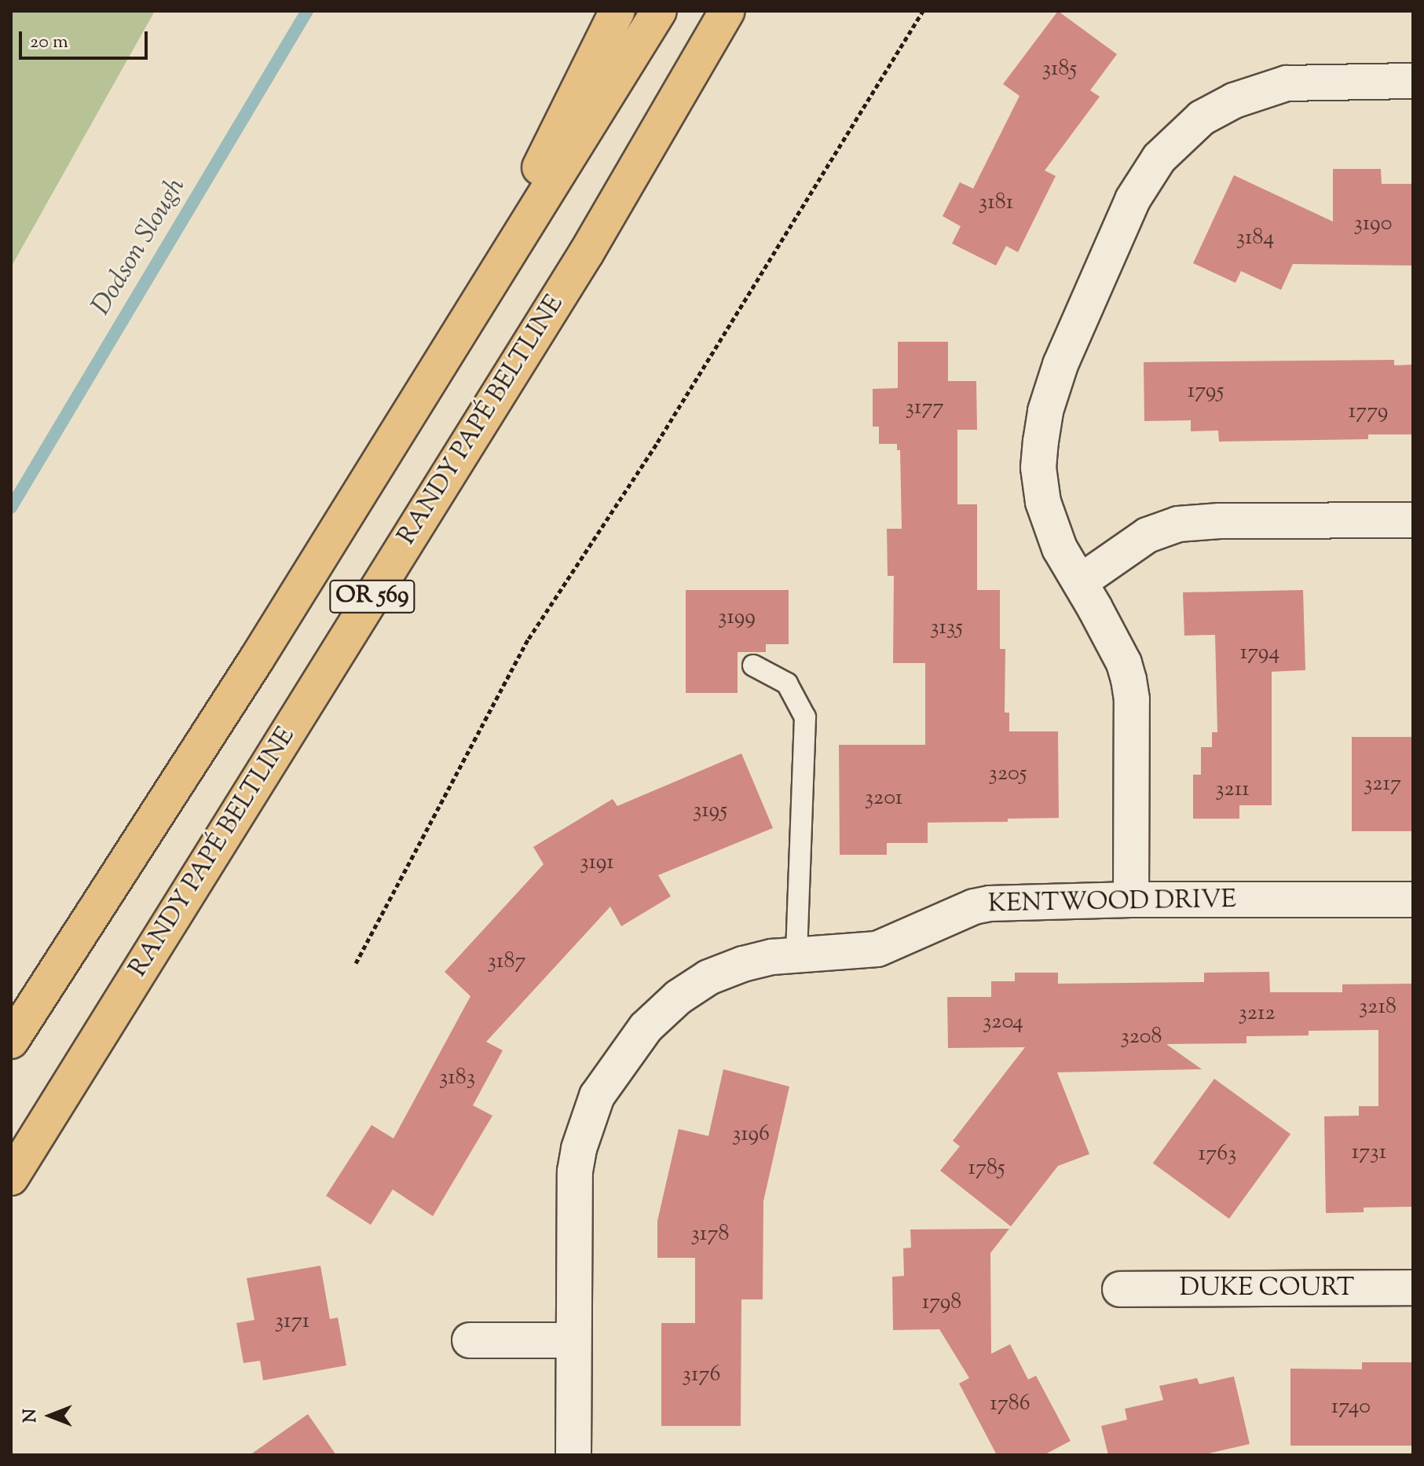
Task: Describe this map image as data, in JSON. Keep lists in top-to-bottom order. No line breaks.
{"streets":{"highway":["RANDY PAPÉ BELTLINE","OR 569"],"street":["KENTWOOD DRIVE","DUKE COURT"]},"water":["Dodson Slough"],"house_numbers":["3185","3181","3190","3184","1795","3177","1779","3199","3135","1794","3205","3217","3211","3201","3195","3191","3187","3218","3212","3204","3208","3183","3196","1731","1763","1785","3178","1798","3171","3176","1786","1740"],"scale_bar":"20 m","north":"left"}
